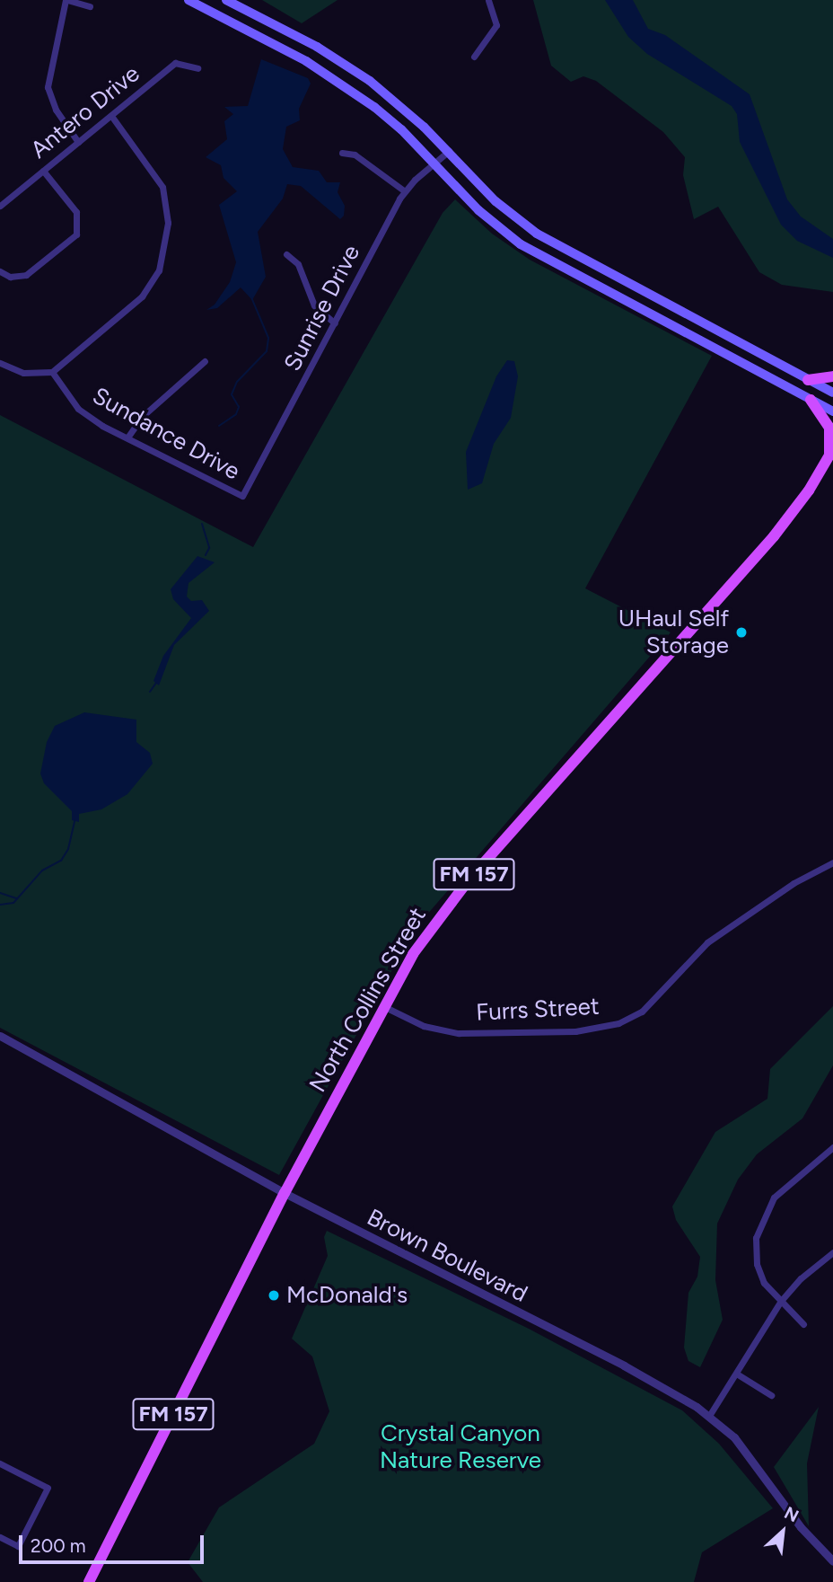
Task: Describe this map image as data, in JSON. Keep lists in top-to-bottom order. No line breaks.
{"streets":{"main road":["FM 157","North Collins Street"],"street":["Antero Drive","Sunrise Drive","Sundance Drive","Furrs Street","Brown Boulevard"]},"crossings":[["Sunrise Drive","Sundance Drive"],["North Collins Street","Furrs Street"],["North Collins Street","Brown Boulevard"]],"parks":["Crystal Canyon Nature Reserve"],"places":["UHaul Self Storage","McDonald's"],"scale_bar":"200 m","north":"top right"}
